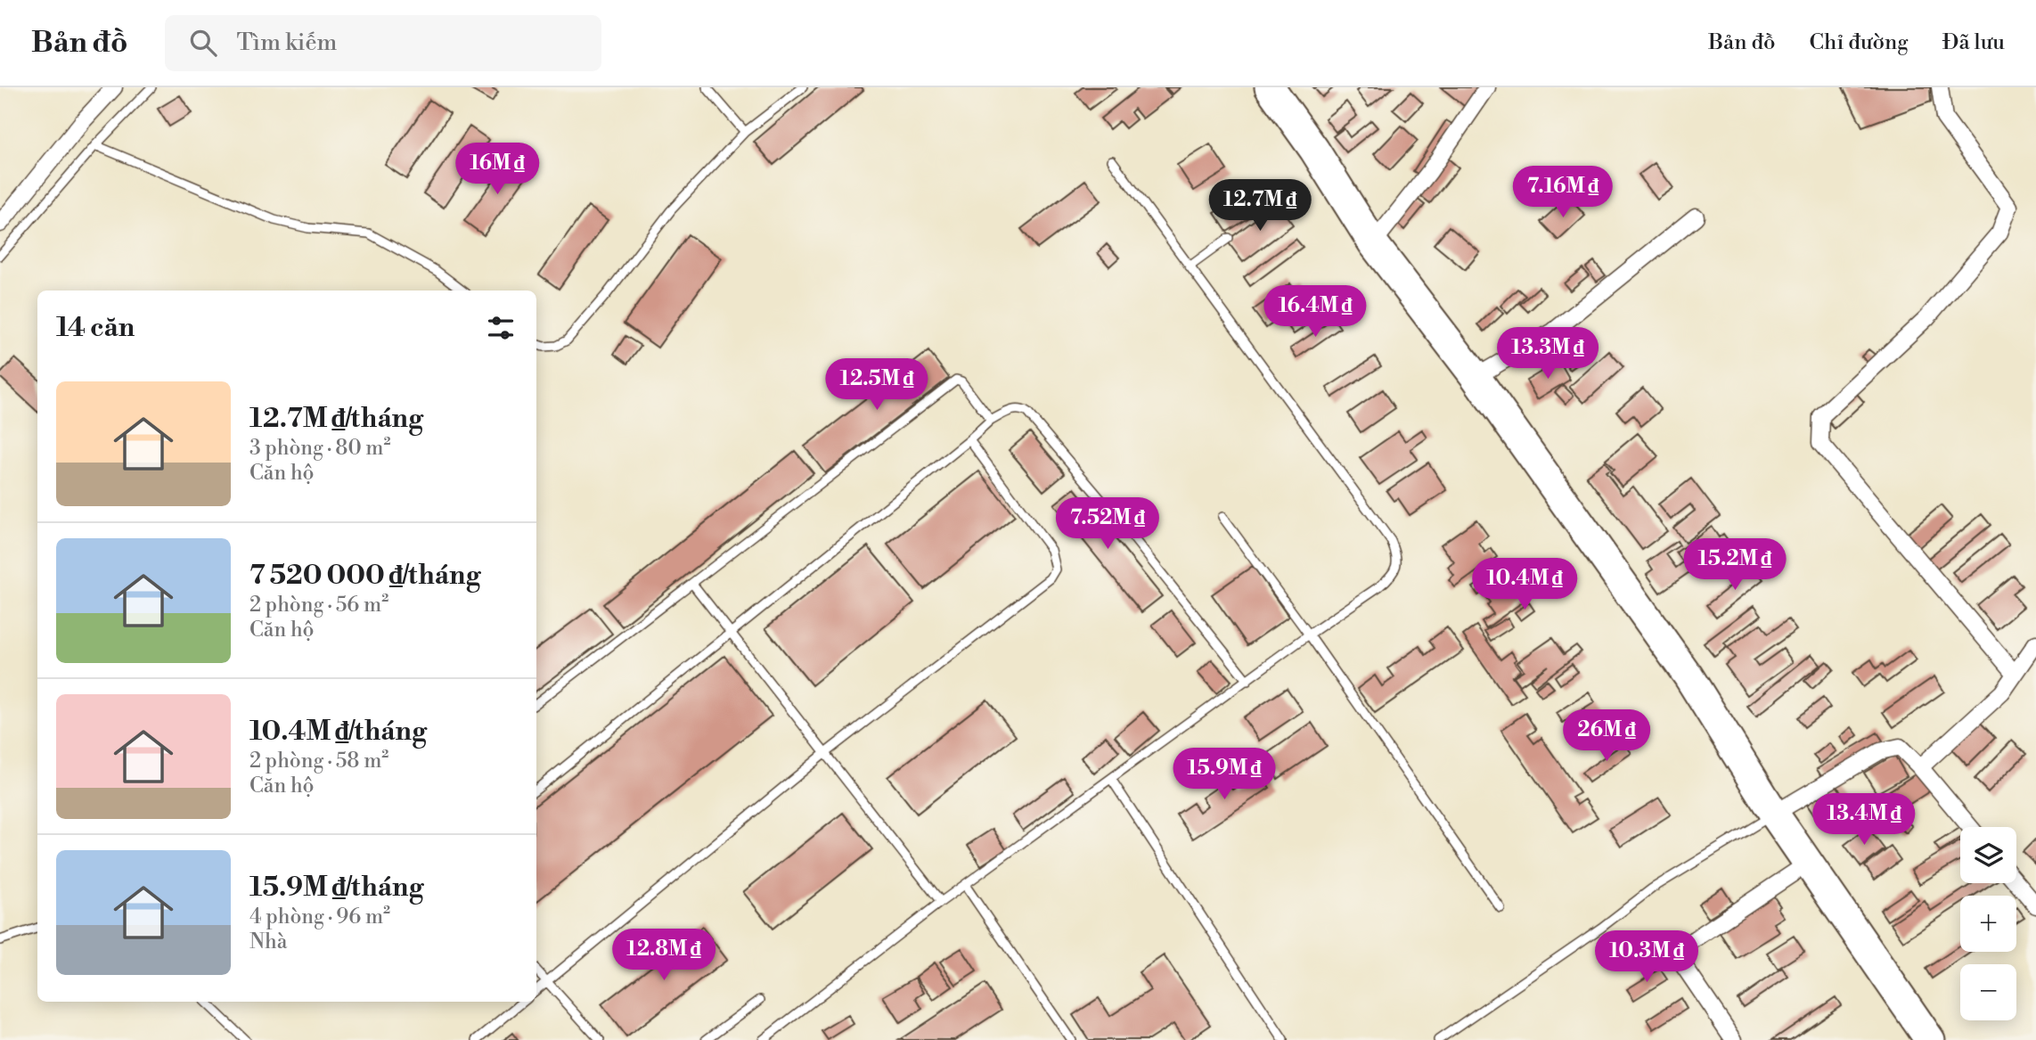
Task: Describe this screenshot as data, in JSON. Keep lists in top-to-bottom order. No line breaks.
{"page":{"header":"Bản đồ","search":"Tìm kiếm","nav":["Bản đồ","Chỉ đường","Đã lưu"],"price":["16M ₫","7.16M ₫","12.7M ₫","16.4M ₫","13.3M ₫","12.5M ₫","7.52M ₫","15.2M ₫","10.4M ₫","26M ₫","15.9M ₫","13.4M ₫","12.8M ₫","10.3M ₫"],"heading":"14 căn","list":[{"name":"12.7M ₫/tháng","note":"3 phòng · 80 m² · Căn hộ"},{"name":"7 520 000 ₫/tháng","note":"2 phòng · 56 m² · Căn hộ"},{"name":"10.4M ₫/tháng","note":"2 phòng · 58 m² · Căn hộ"},{"name":"15.9M ₫/tháng","note":"4 phòng · 96 m² · Nhà"}],"map_buttons":["+","−"]}}
